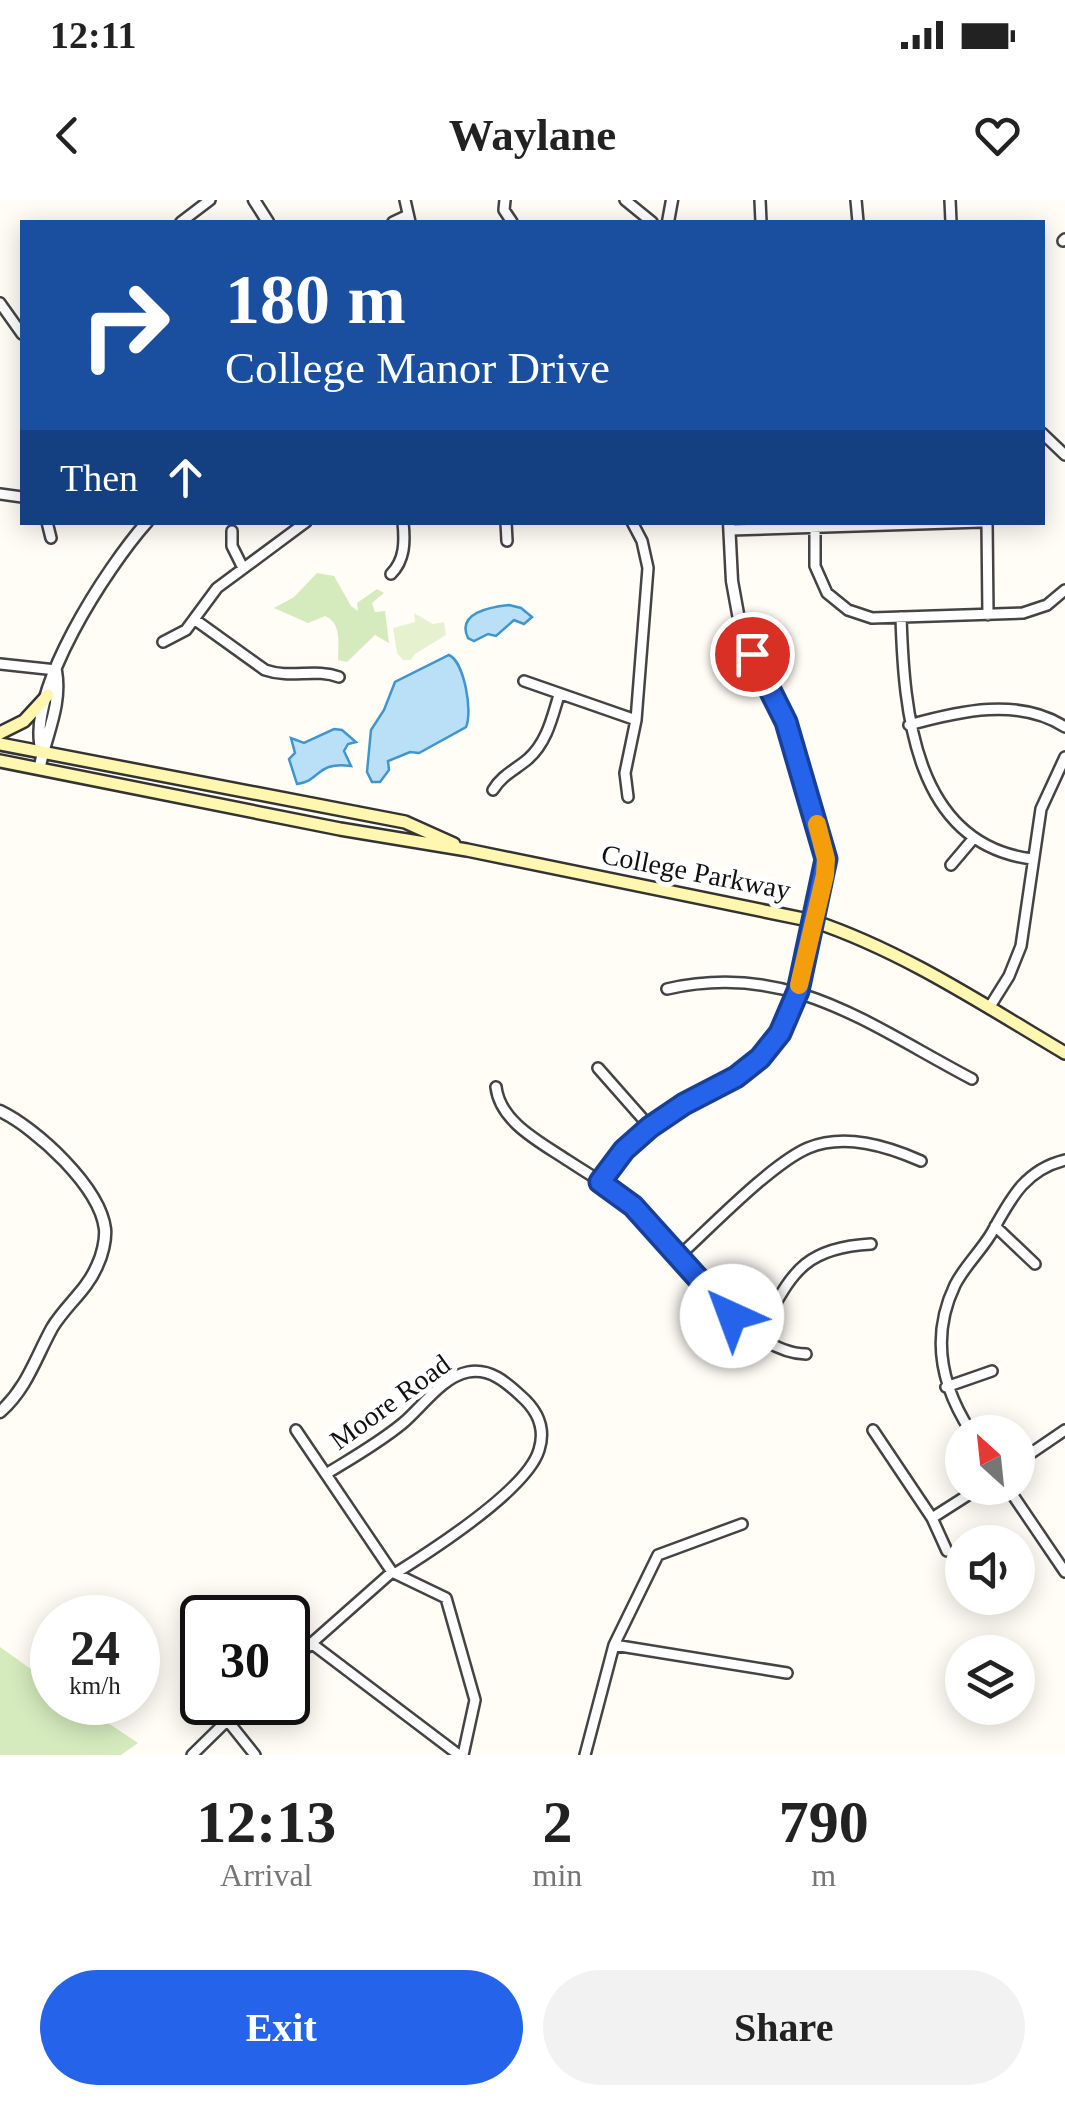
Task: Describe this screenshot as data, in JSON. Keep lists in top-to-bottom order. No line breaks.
{"streets":{"main road":["College Parkway"],"street":["Moore Road"]},"north":"top left","page":{"status":"12:11","header":"Waylane","turn":["180 m","College Manor Drive"],"then":"Then","speed":"24 km/h","limit":"30","eta":["12:13","Arrival","2","min","790","m"],"buttons":["Exit","Share"]}}
